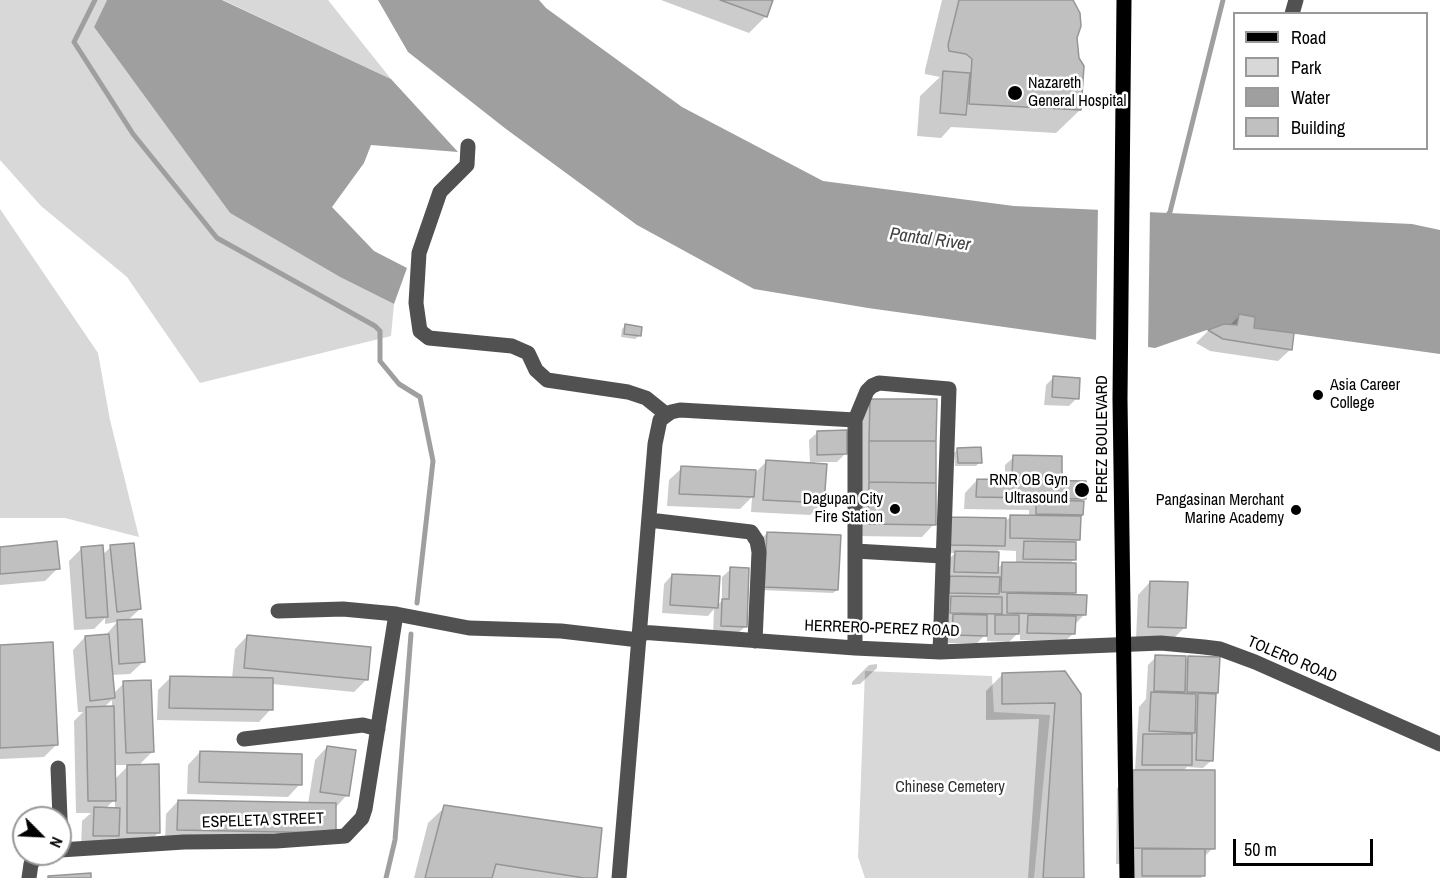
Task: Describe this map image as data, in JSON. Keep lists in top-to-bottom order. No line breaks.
{"streets":{"main road":["PEREZ BOULEVARD"],"street":["HERRERO-PEREZ ROAD","TOLERO ROAD","ESPELETA STREET"]},"crossings":[["PEREZ BOULEVARD","HERRERO-PEREZ ROAD"],["PEREZ BOULEVARD","TOLERO ROAD"],["HERRERO-PEREZ ROAD","TOLERO ROAD"],["HERRERO-PEREZ ROAD","ESPELETA STREET"]],"water":["Pantal River"],"parks":["Chinese Cemetery"],"places":["Nazareth General Hospital","Asia Career College","RNR OB Gyn Ultrasound","Dagupan City Fire Station","Pangasinan Merchant Marine Academy"],"legend":["Road","Park","Water","Building"],"scale_bar":"50 m","north":"bottom right"}
